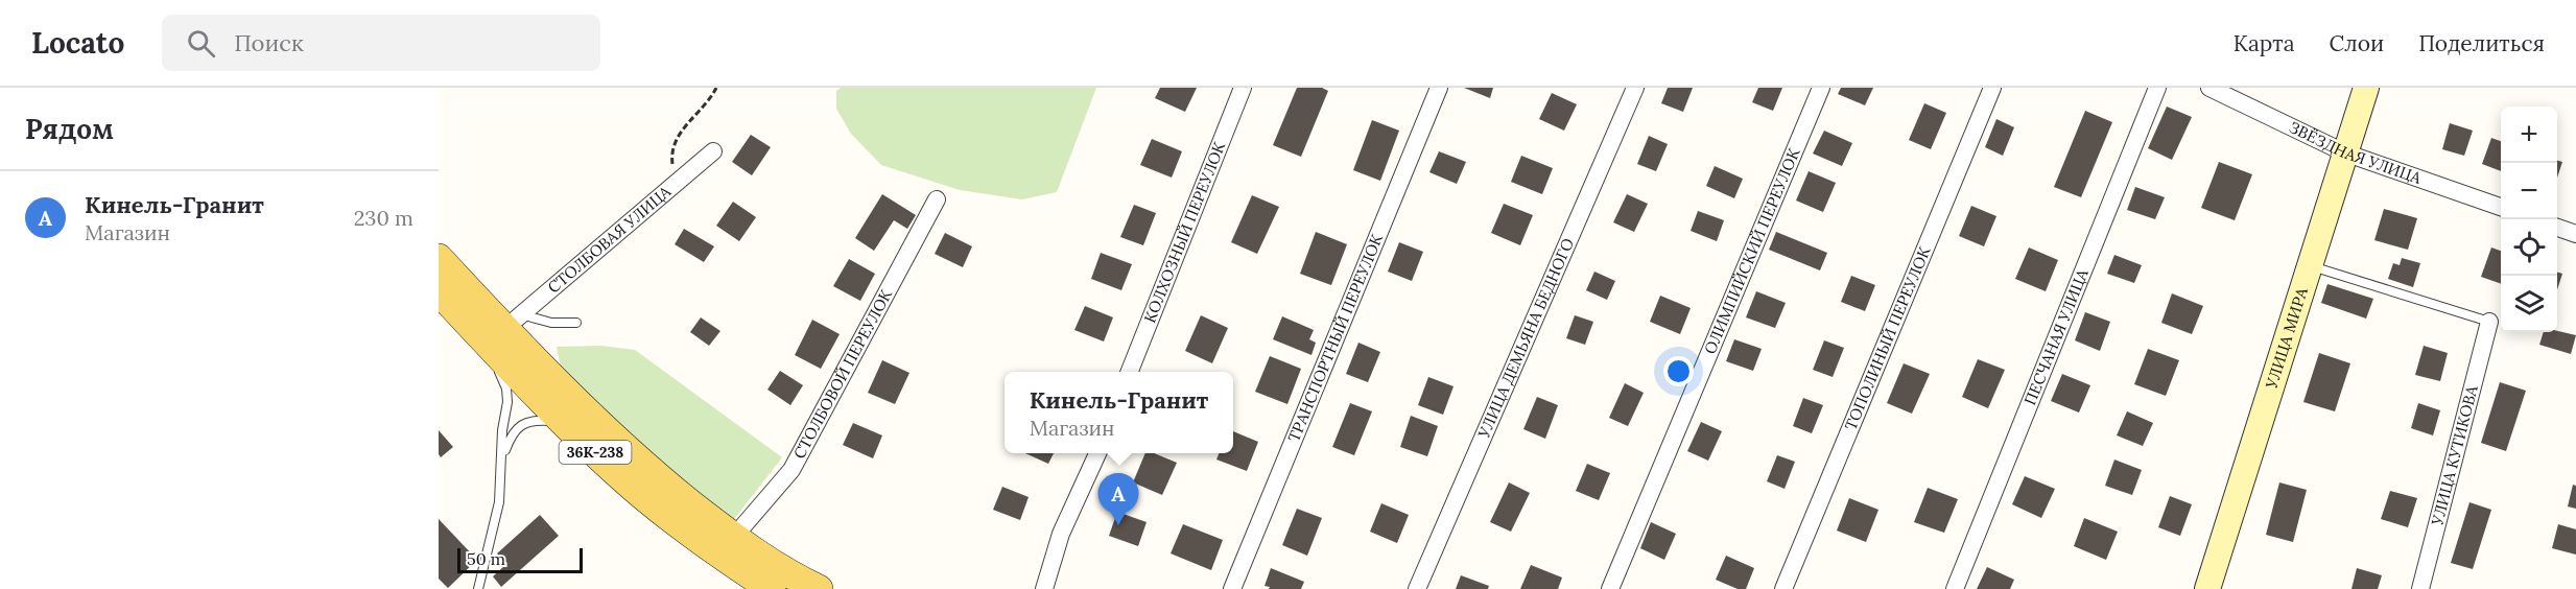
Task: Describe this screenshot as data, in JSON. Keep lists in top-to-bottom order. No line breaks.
{"streets":{"main road":["УЛИЦА МИРА","36К-238"],"street":["ЗВЁЗДНАЯ УЛИЦА","КОЛХОЗНЫЙ ПЕРЕУЛОК","СТОЛБОВАЯ УЛИЦА","ОЛИМПИЙСКИЙ ПЕРЕУЛОК","ТРАНСПОРТНЫЙ ПЕРЕУЛОК","УЛИЦА ДЕМЬЯНА БЕДНОГО","ТОПОЛИНЫЙ ПЕРЕУЛОК","ПЕСЧАНАЯ УЛИЦА","СТОЛБОВОЙ ПЕРЕУЛОК","УЛИЦА КУТИКОВА"]},"crossings":[["ЗВЁЗДНАЯ УЛИЦА","УЛИЦА МИРА"],["СТОЛБОВАЯ УЛИЦА","36К-238"]],"scale_bar":"50 m","page":{"header":"Locato","search":"Поиск","nav":["Карта","Слои","Поделиться"],"heading":"Рядом","map_buttons":["+","−"],"list":[{"mark":"A","name":"Кинель-Гранит","note":"Магазин","value":"230 m"}],"popup":["Кинель-Гранит","Магазин"],"pins":"A","scale":"50 m"}}
